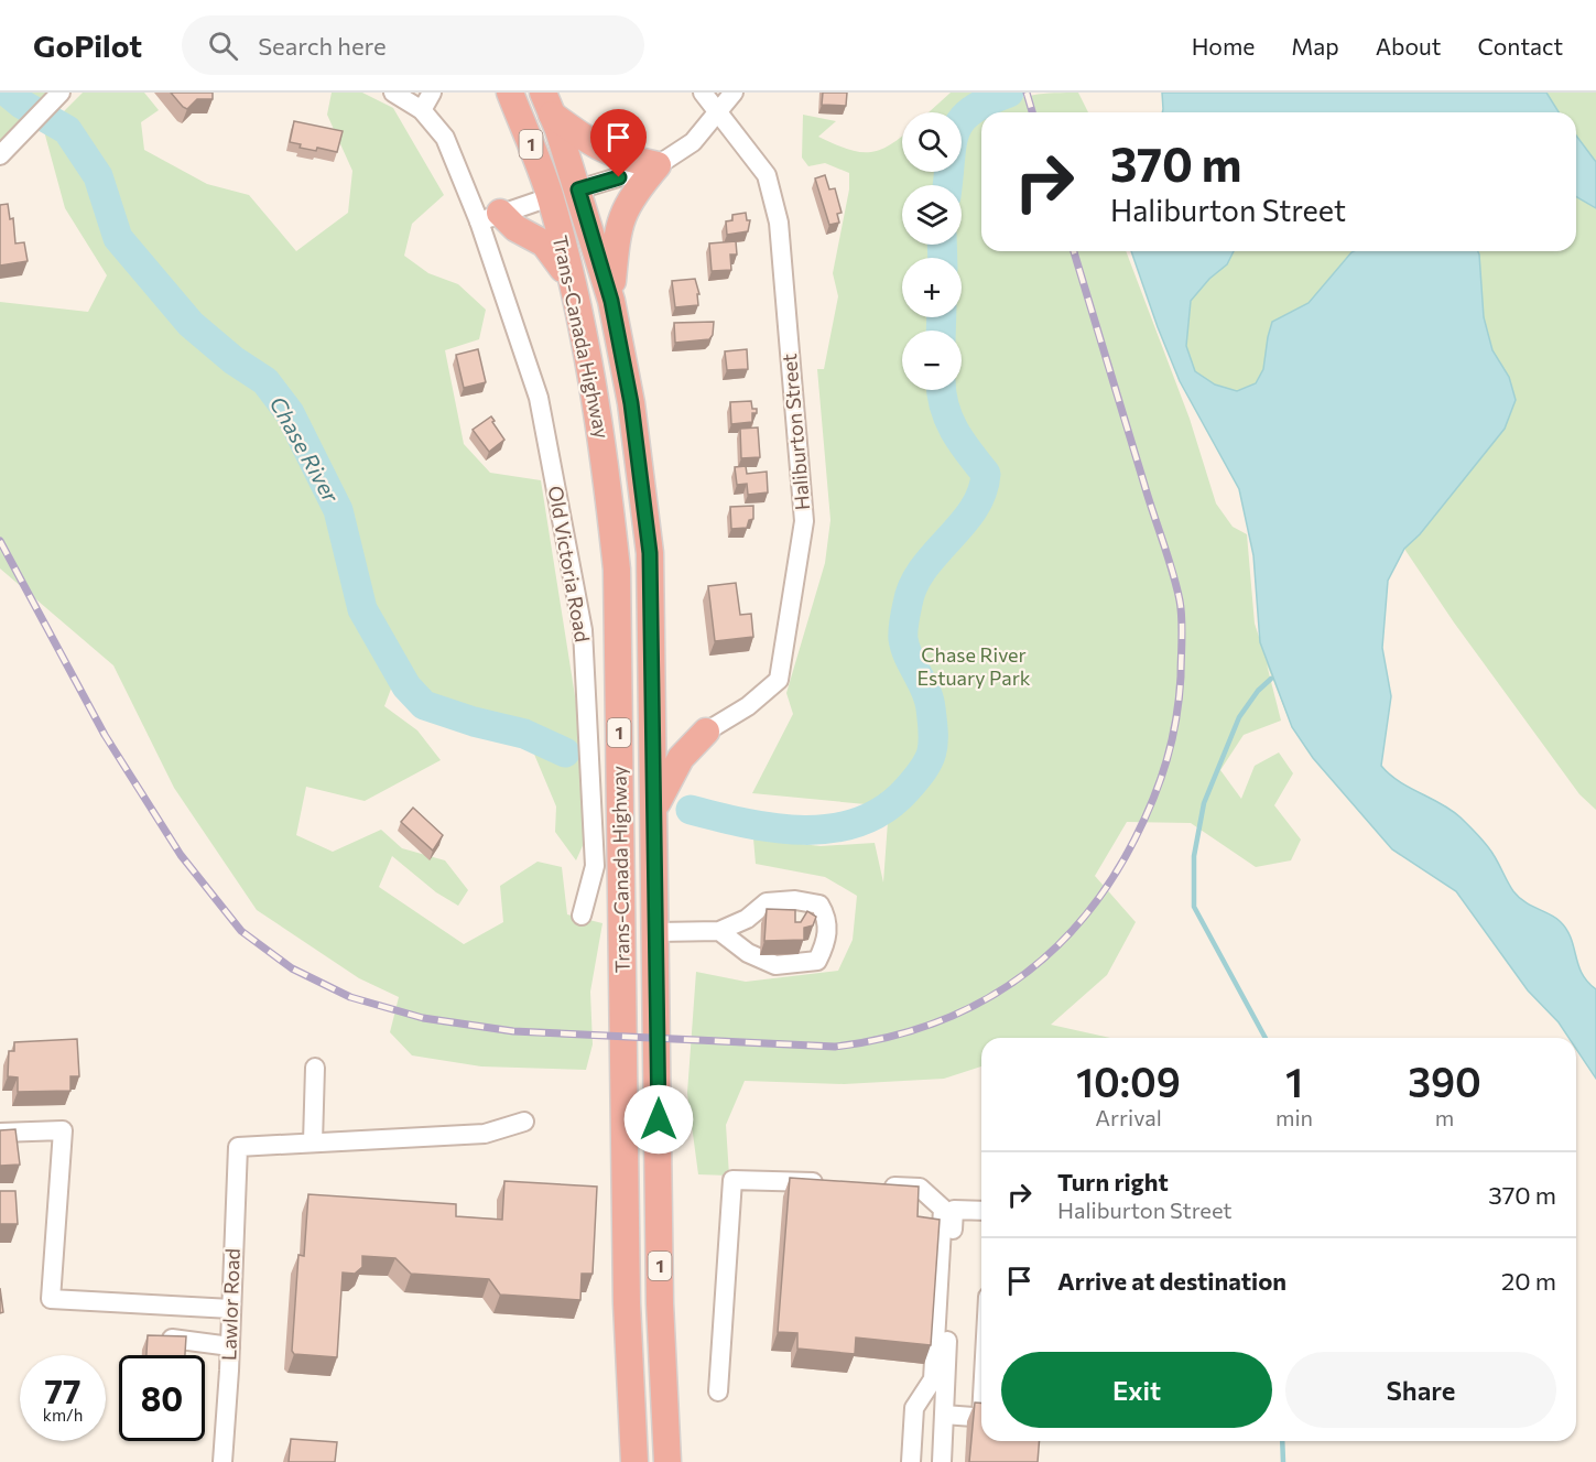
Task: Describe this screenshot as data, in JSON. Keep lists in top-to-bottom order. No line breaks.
{"streets":{"highway":["1","Trans-Canada Highway"],"street":["Haliburton Street","Old Victoria Road","Lawlor Road"]},"water":["Chase River"],"parks":["Chase River Estuary Park"],"page":{"header":"GoPilot","search":"Search here","nav":["Home","Map","About","Contact"],"map_buttons":["+","−"],"turn":["370 m","Haliburton Street"],"eta":["10:09","Arrival","1","min","390","m"],"list":[{"name":"Turn right","note":"Haliburton Street","value":"370 m"},{"name":"Arrive at destination","value":"20 m"}],"buttons":["Exit","Share"],"speed":"77 km/h","limit":"80"}}
